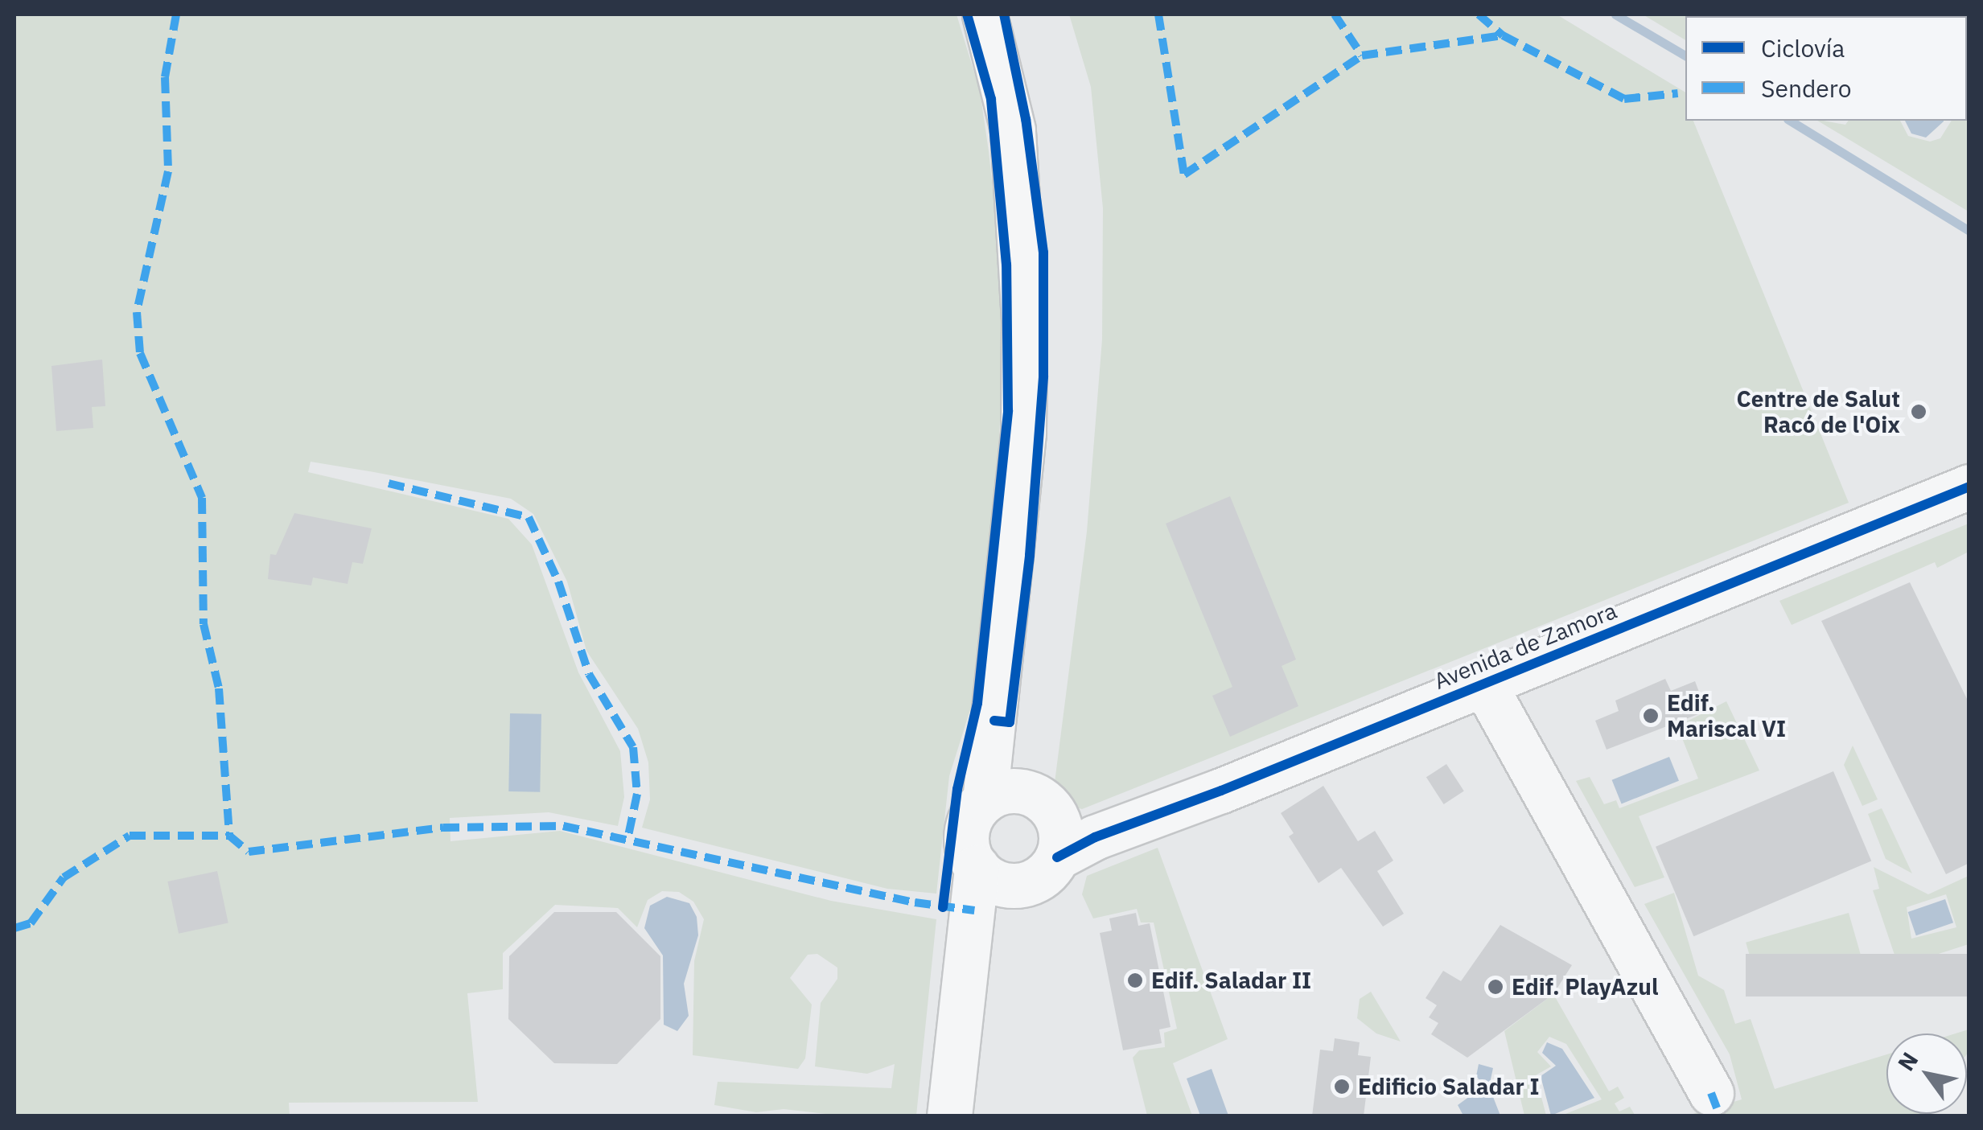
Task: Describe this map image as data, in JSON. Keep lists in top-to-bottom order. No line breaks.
{"streets":{"street":["Avenida de Zamora"]},"places":["Centre de Salut Racó de l'Oix","Edif. Mariscal VI","Edif. Saladar II","Edif. PlayAzul","Edificio Saladar I"],"legend":["Ciclovía","Sendero"],"north":"top left"}
